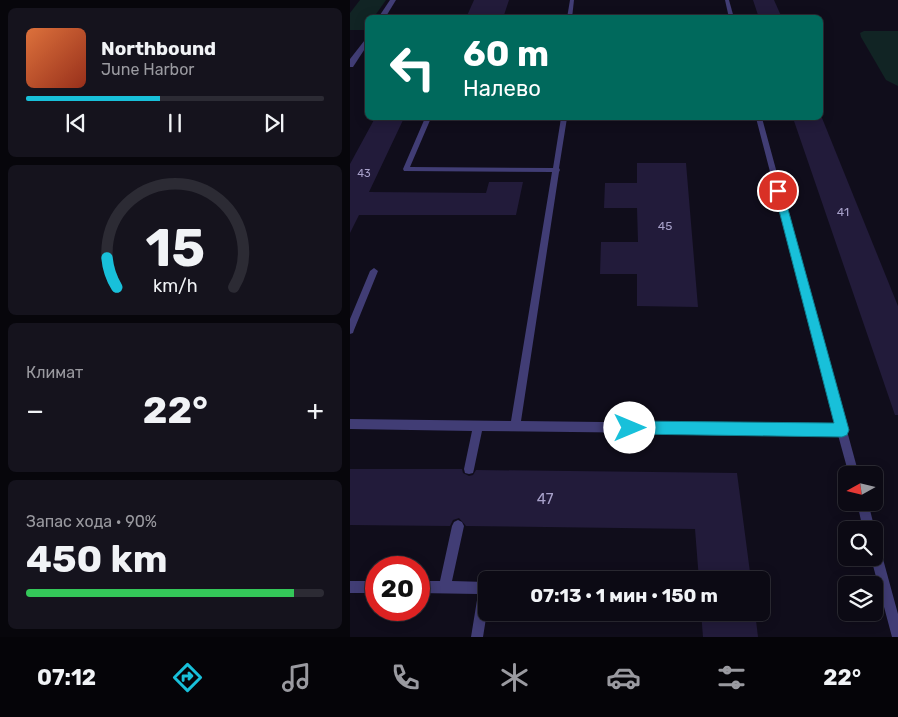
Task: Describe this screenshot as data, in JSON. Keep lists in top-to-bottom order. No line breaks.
{"house_numbers":["43","41","45","47"],"north":"left","page":{"turn":["60 m","Налево"],"song":["Northbound","June Harbor"],"tile":["Климат",["Запас хода · 90%","450 km"]],"heat":["−","22°","+"],"limit":"20","trip":"07:13 · 1 мин · 150 m","tabs":["07:12","22°"],"gauge":["15","km/h"]}}
